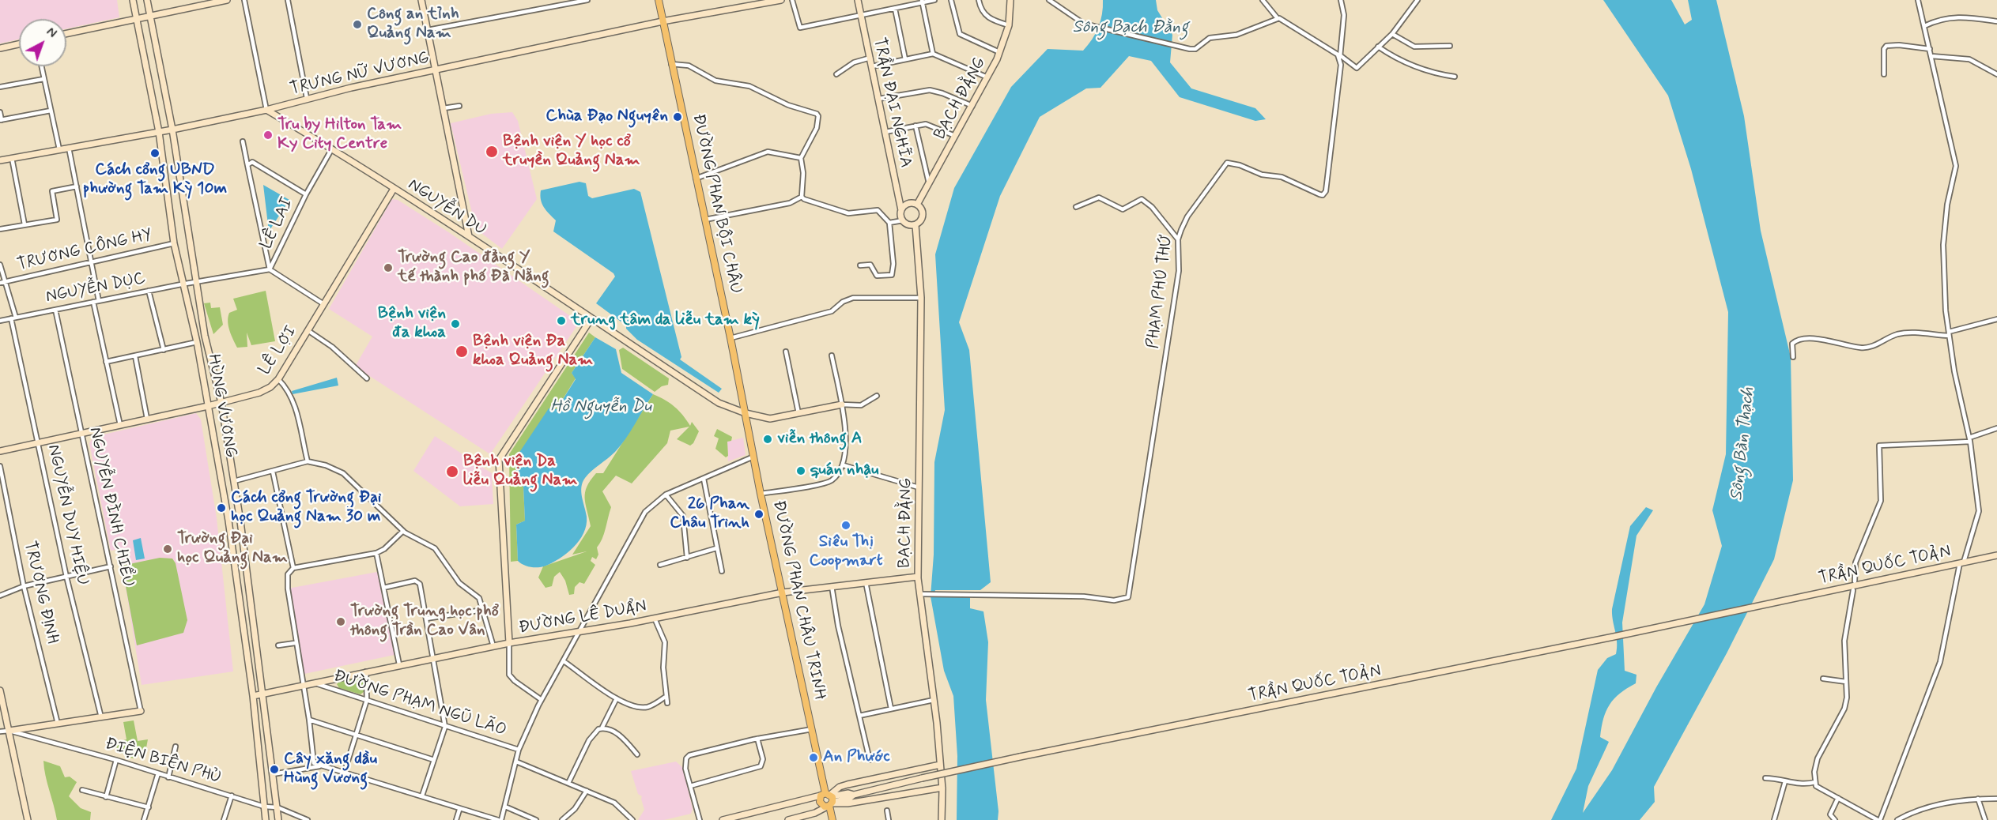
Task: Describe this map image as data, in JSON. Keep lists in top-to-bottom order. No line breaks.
{"streets":{"main road":["ĐƯỜNG PHAN BỘI CHÂU","ĐƯỜNG PHAN CHÂU TRINH"],"street":["TRƯNG NỮ VƯƠNG","BẠCH ĐẰNG","TRẦN ĐẠI NGHĨA","NGUYỄN DU","LÊ LAI","TRƯƠNG CÔNG HY","NGUYỄN DỤC","PHẠM PHÚ THỨ","LÊ LỢI","HÙNG VƯƠNG","NGUYỄN ĐÌNH CHIỂU","NGUYỄN DUY HIỆU","TRẦN QUỐC TOẢN","TRƯƠNG ĐỊNH","ĐƯỜNG LÊ DUẨN","ĐƯỜNG PHẠM NGŨ LÃO","ĐIỆN BIÊN PHỦ"]},"crossings":[["TRƯNG NỮ VƯƠNG","ĐƯỜNG PHAN BỘI CHÂU"],["TRƯNG NỮ VƯƠNG","NGUYỄN DU"],["TRƯNG NỮ VƯƠNG","HÙNG VƯƠNG"],["BẠCH ĐẰNG","TRẦN ĐẠI NGHĨA"],["BẠCH ĐẰNG","PHẠM PHÚ THỨ"],["BẠCH ĐẰNG","ĐƯỜNG LÊ DUẨN"],["ĐƯỜNG PHAN BỘI CHÂU","NGUYỄN DU"],["ĐƯỜNG PHAN BỘI CHÂU","ĐƯỜNG PHAN CHÂU TRINH"],["NGUYỄN DU","LÊ LAI"],["NGUYỄN DU","LÊ LỢI"],["NGUYỄN DU","ĐƯỜNG PHAN CHÂU TRINH"],["LÊ LAI","NGUYỄN DỤC"],["LÊ LAI","HÙNG VƯƠNG"],["TRƯƠNG CÔNG HY","HÙNG VƯƠNG"],["TRƯƠNG CÔNG HY","NGUYỄN DUY HIỆU"],["NGUYỄN DỤC","HÙNG VƯƠNG"],["NGUYỄN DỤC","NGUYỄN ĐÌNH CHIỂU"],["NGUYỄN DỤC","NGUYỄN DUY HIỆU"],["LÊ LỢI","HÙNG VƯƠNG"],["LÊ LỢI","NGUYỄN ĐÌNH CHIỂU"],["LÊ LỢI","NGUYỄN DUY HIỆU"],["HÙNG VƯƠNG","ĐƯỜNG LÊ DUẨN"],["HÙNG VƯƠNG","ĐIỆN BIÊN PHỦ"],["TRẦN QUỐC TOẢN","ĐƯỜNG PHAN CHÂU TRINH"],["ĐƯỜNG PHAN CHÂU TRINH","ĐƯỜNG LÊ DUẨN"],["ĐƯỜNG LÊ DUẨN","ĐƯỜNG PHẠM NGŨ LÃO"]],"water":["Sông Bạch Đằng","Hồ Nguyễn Du","Sông Bàn Thạch"],"places":["Công an tỉnh Quảng Nam","Chùa Đạo Nguyên","Tru by Hilton Tam Ky City Centre","Bệnh viện Y học cổ truyền Quảng Nam","Cách cổng UBND phường Tam Kỳ 10m","Trường Cao đẳng Y tế thành phố Đà Nẵng","trung tâm da liễu tam kỳ","Bệnh viện đa khoa","Bệnh viện Đa khoa Quảng Nam","viễn thông A","quán nhậu","Bệnh viện Da liễu Quảng Nam","Cách cổng Trường Đại học Quảng Nam 30 m","26 Phan Châu Trinh","Siêu Thị Coopmart","Trường Đại học Quảng Nam","Trường Trung học phổ thông Trần Cao Vân","An Phước","Cây xăng dầu Hùng Vương"],"north":"top right"}
